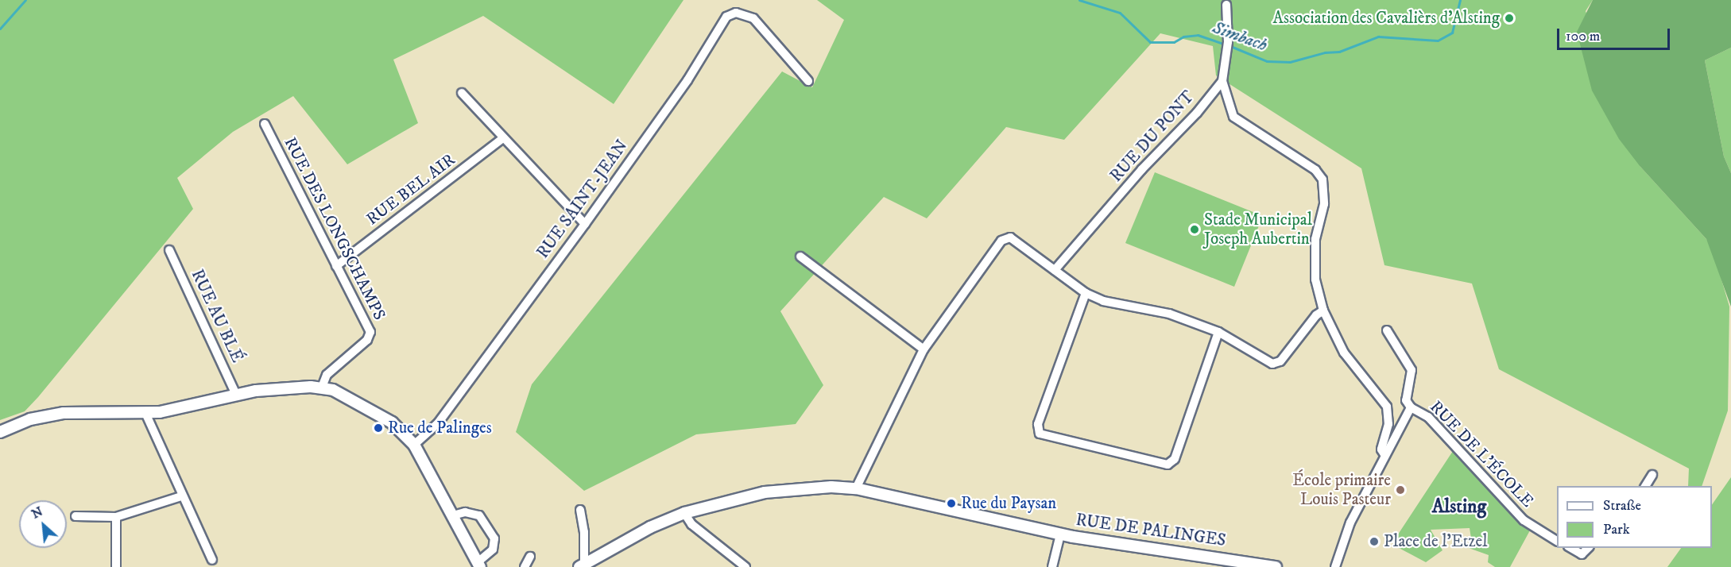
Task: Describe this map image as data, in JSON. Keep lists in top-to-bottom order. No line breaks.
{"streets":{"main road":["RUE DE PALINGES"],"street":["RUE DU PONT","RUE BEL AIR","RUE SAINT-JEAN","RUE DES LONGSCHAMPS","RUE AU BLÉ","RUE DE L'ÉCOLE"]},"crossings":[["RUE BEL AIR","RUE DES LONGSCHAMPS"]],"districts":["Alsting"],"water":["Simbach"],"places":["Association des Cavalièrs d'Alsting","Stade Municipal Joseph Aubertin","Rue de Palinges","École primaire Louis Pasteur","Rue du Paysan","Place de l'Etzel"],"legend":["Straße","Park"],"scale_bar":"100 m","north":"top left"}
